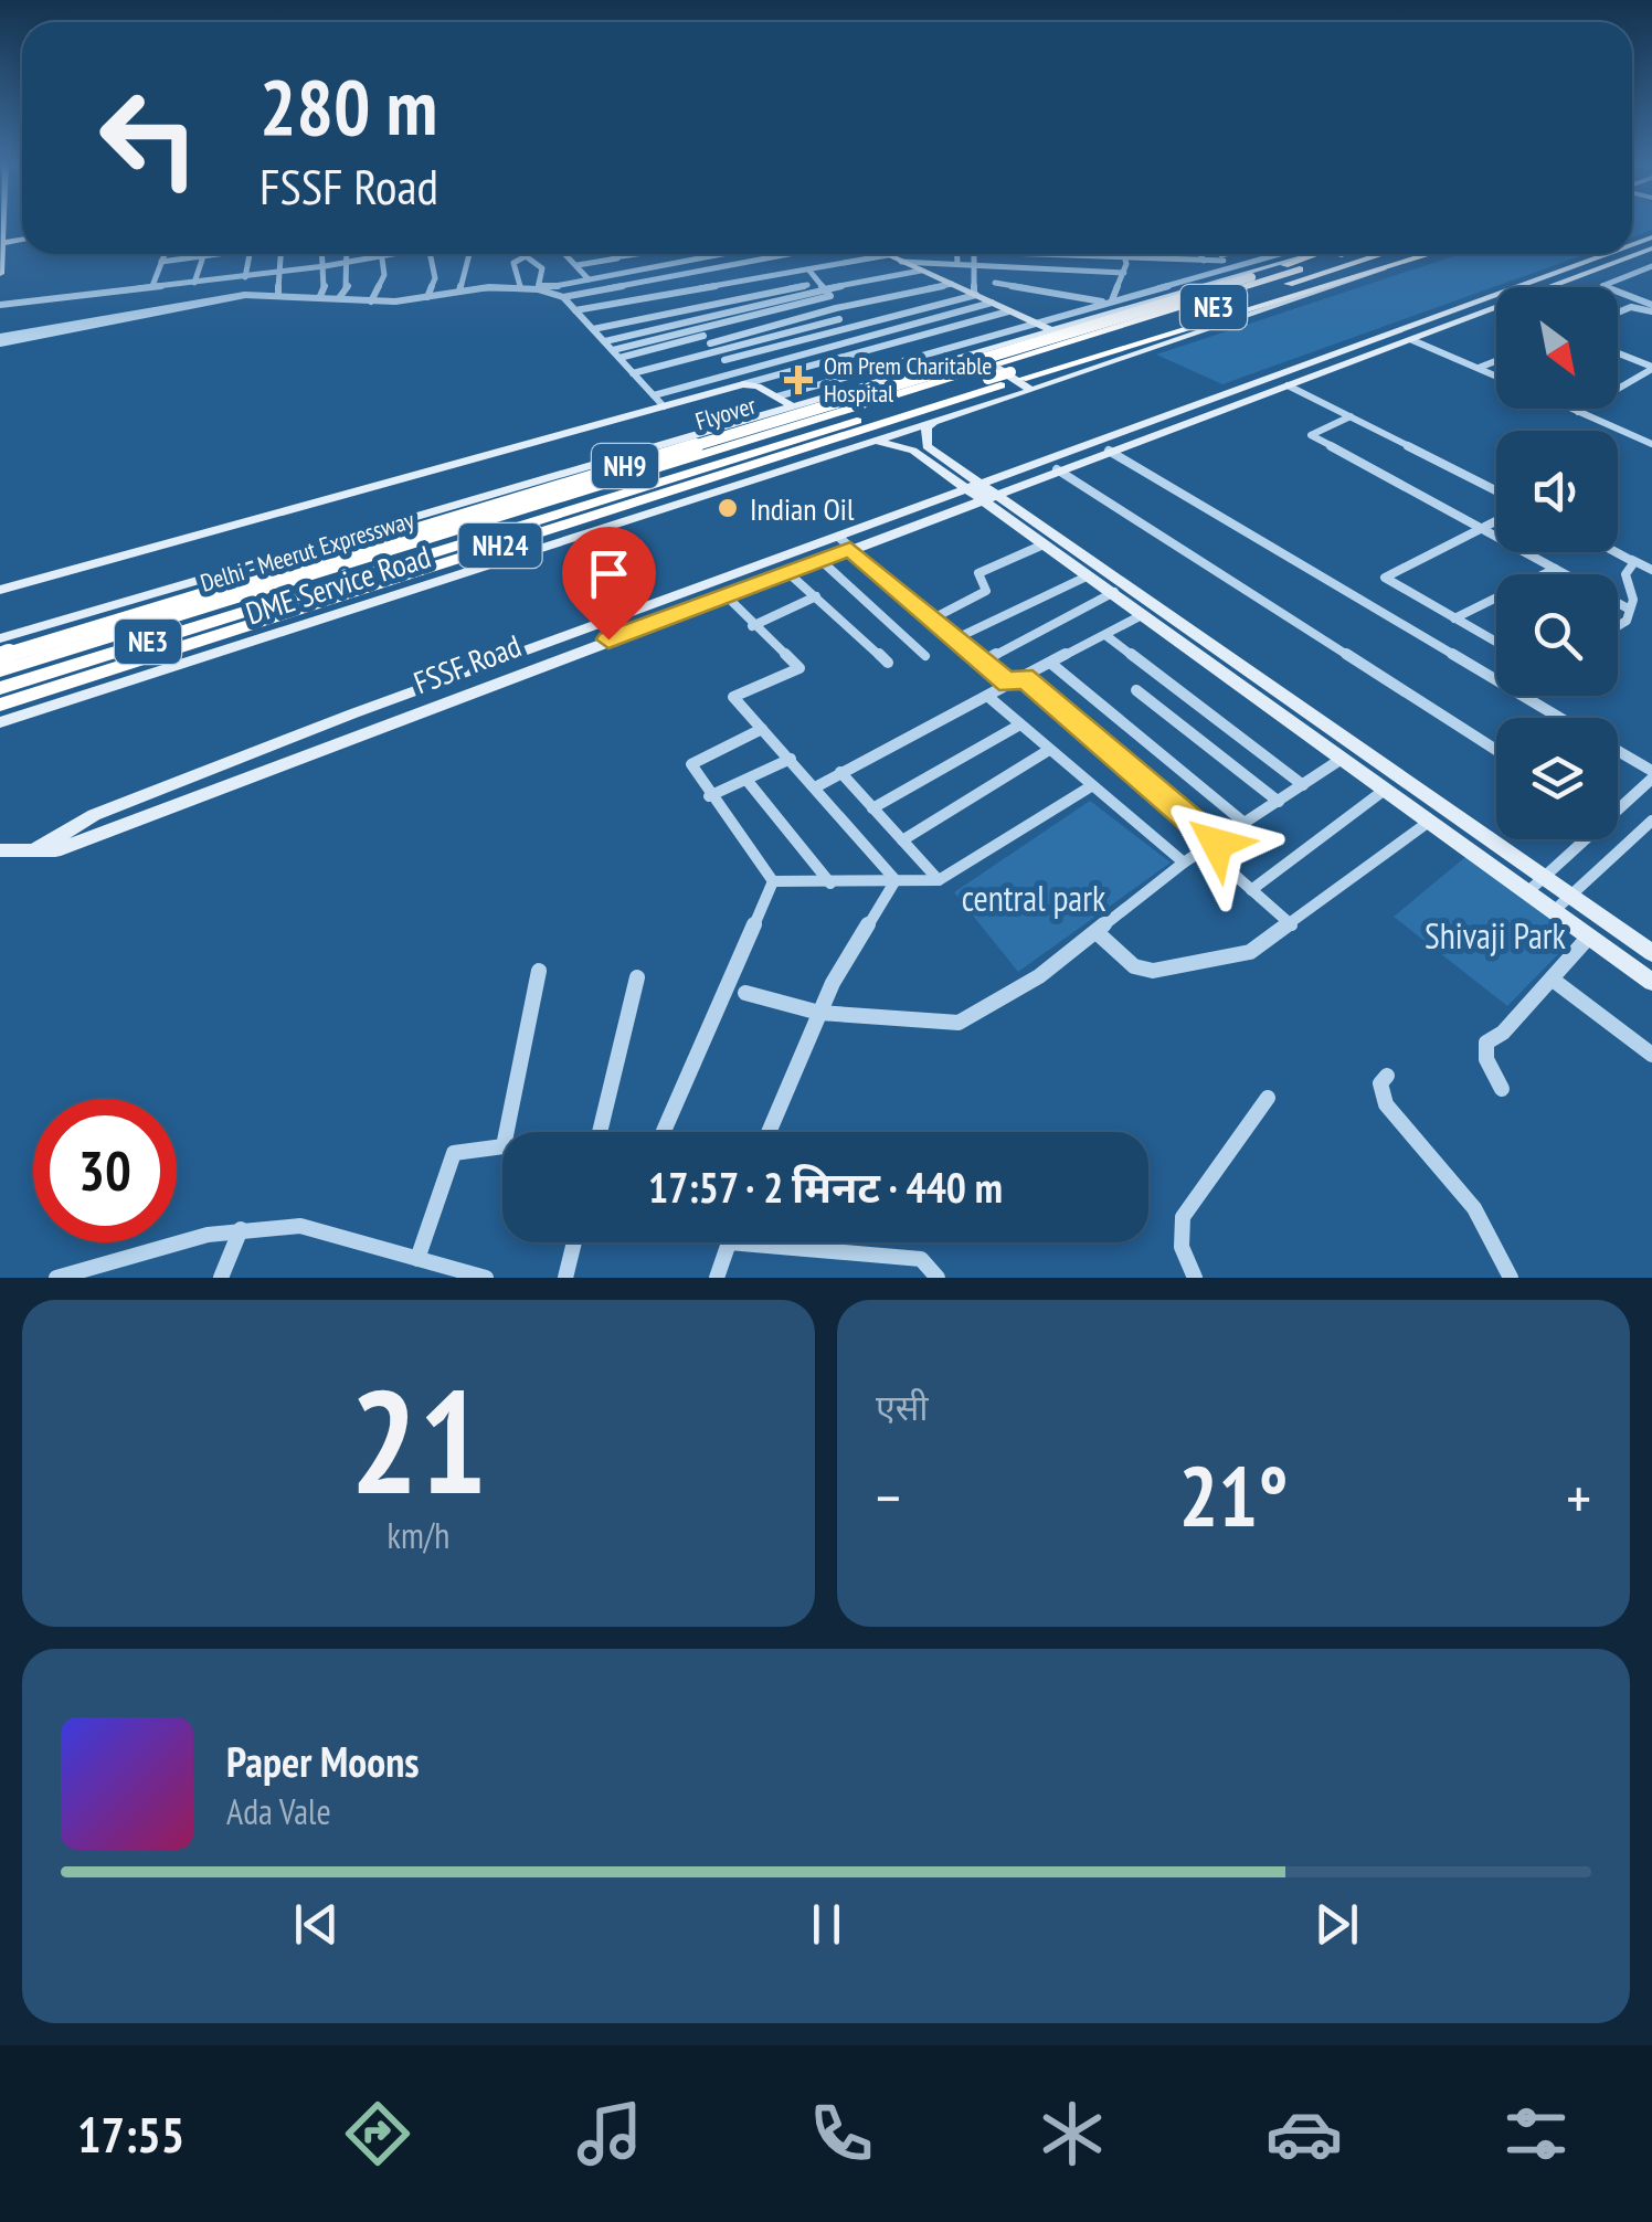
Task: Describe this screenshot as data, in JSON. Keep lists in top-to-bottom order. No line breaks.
{"streets":{"highway":["NE3","Flyover","NH9","NH24","Delhi - Meerut Expressway"],"street":["DME Service Road","FSSF Road"]},"crossings":[["NH24","Delhi - Meerut Expressway"],["NH24","DME Service Road"],["Delhi - Meerut Expressway","DME Service Road"]],"parks":["central park","Shivaji Park"],"places":{"health":["Om Prem Charitable Hospital"],"other":["Indian Oil"]},"north":"bottom right","page":{"turn":["280 m","FSSF Road"],"limit":"30","trip":"17:57 · 2 मिनट · 440 m","tile":[["21","km/h"],"एसी"],"heat":["−","21°","+"],"song":["Paper Moons","Ada Vale"],"tabs":"17:55"}}
